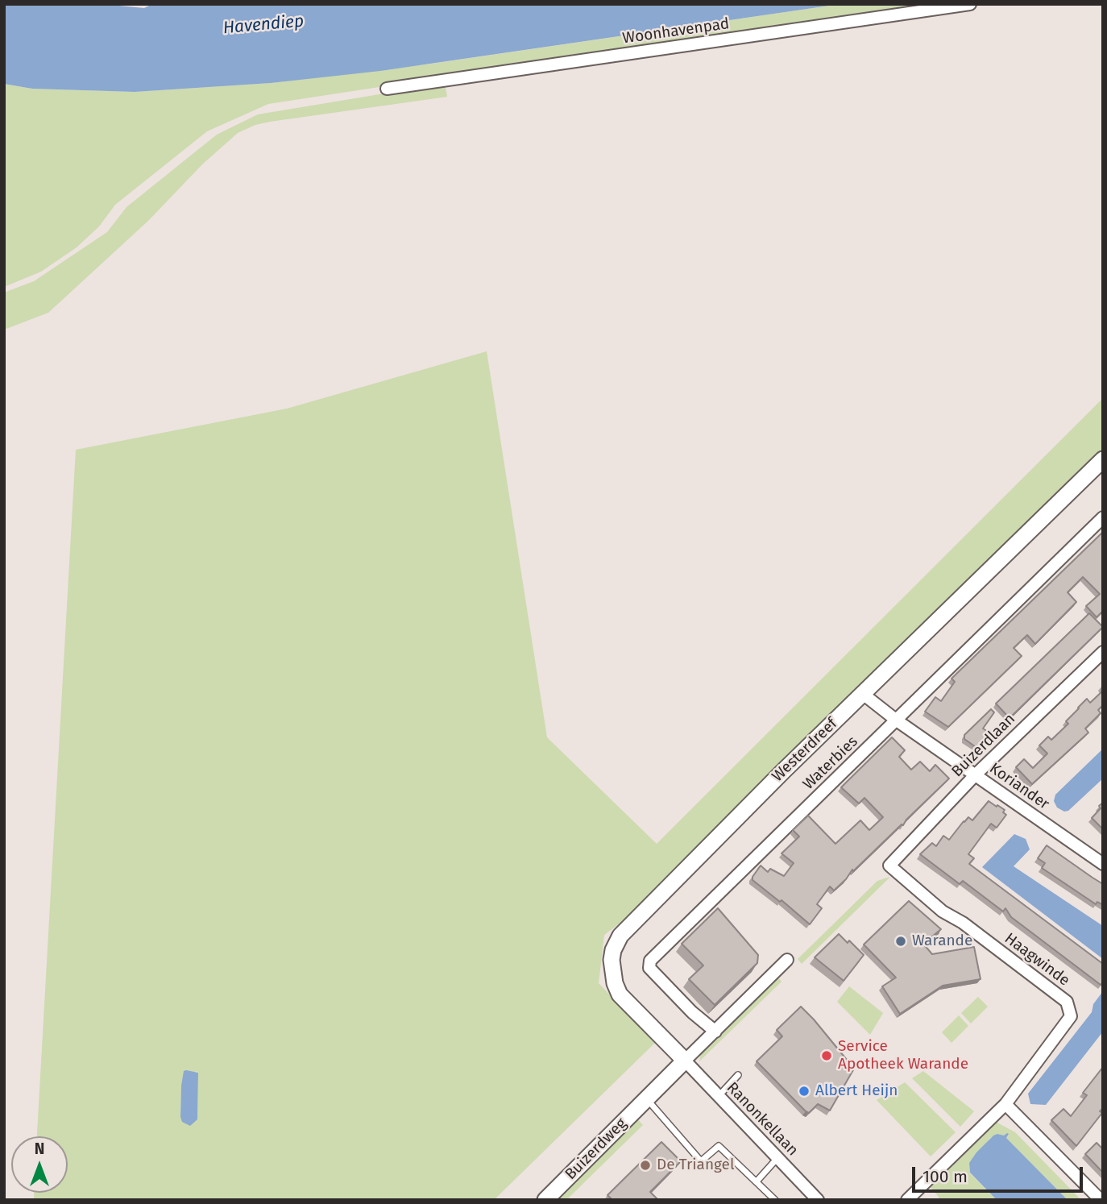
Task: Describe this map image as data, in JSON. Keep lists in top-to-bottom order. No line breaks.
{"streets":{"street":["Woonhavenpad","Buizerdlaan","Westerdreef","Waterbies","Koriander","Haagwinde","Ranonkellaan","Buizerdweg"]},"crossings":[["Buizerdlaan","Koriander"],["Buizerdlaan","Haagwinde"],["Westerdreef","Koriander"],["Westerdreef","Ranonkellaan"],["Westerdreef","Buizerdweg"],["Waterbies","Koriander"],["Ranonkellaan","Buizerdweg"]],"water":["Havendiep"],"places":["Warande","Service Apotheek Warande","Albert Heijn","De Triangel"],"scale_bar":"100 m","north":"top"}
